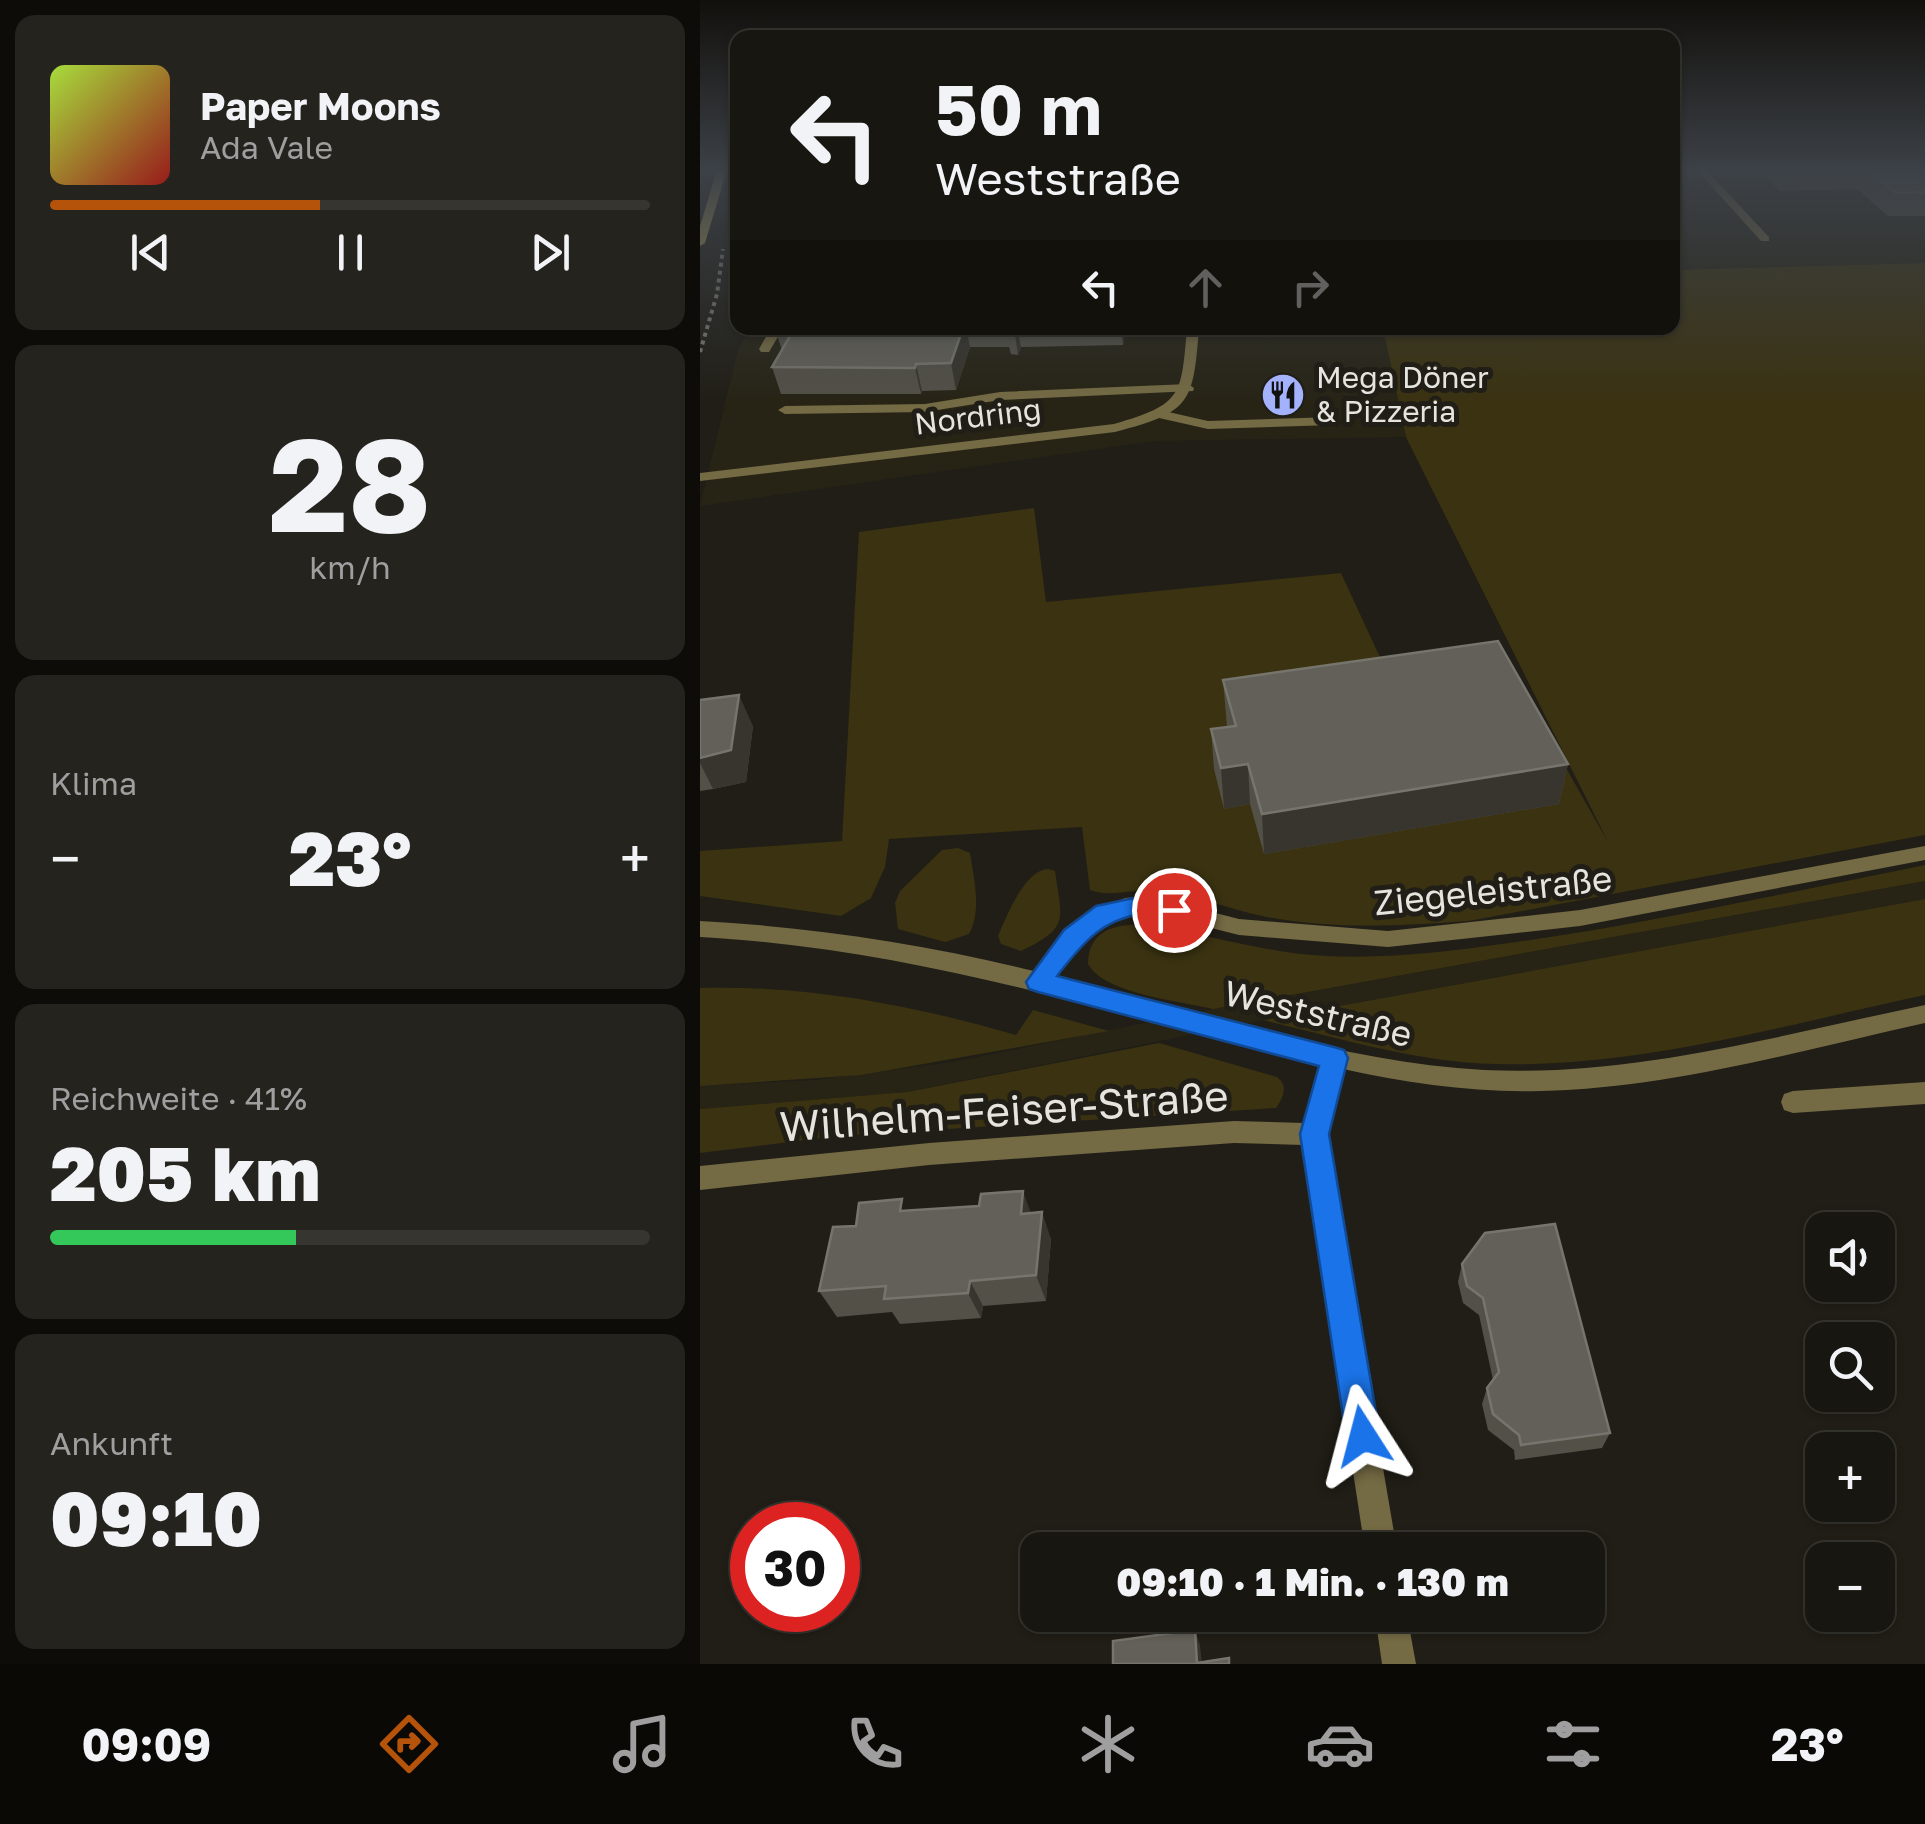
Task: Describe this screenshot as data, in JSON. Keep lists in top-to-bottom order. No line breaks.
{"streets":{"street":["Nordring","Ziegeleistraße","Weststraße","Wilhelm-Feiser-Straße"]},"crossings":[["Ziegeleistraße","Weststraße"]],"places":{"restaurant":["Mega Döner & Pizzeria"]},"page":{"turn":["50 m","Weststraße"],"song":["Paper Moons","Ada Vale"],"tile":[["28","km/h"],"Klima",["Reichweite · 41%","205 km"],["Ankunft","09:10"]],"heat":["−","23°","+"],"map_buttons":["+","−"],"limit":"30","trip":"09:10 · 1 Min. · 130 m","tabs":["09:09","23°"]}}
